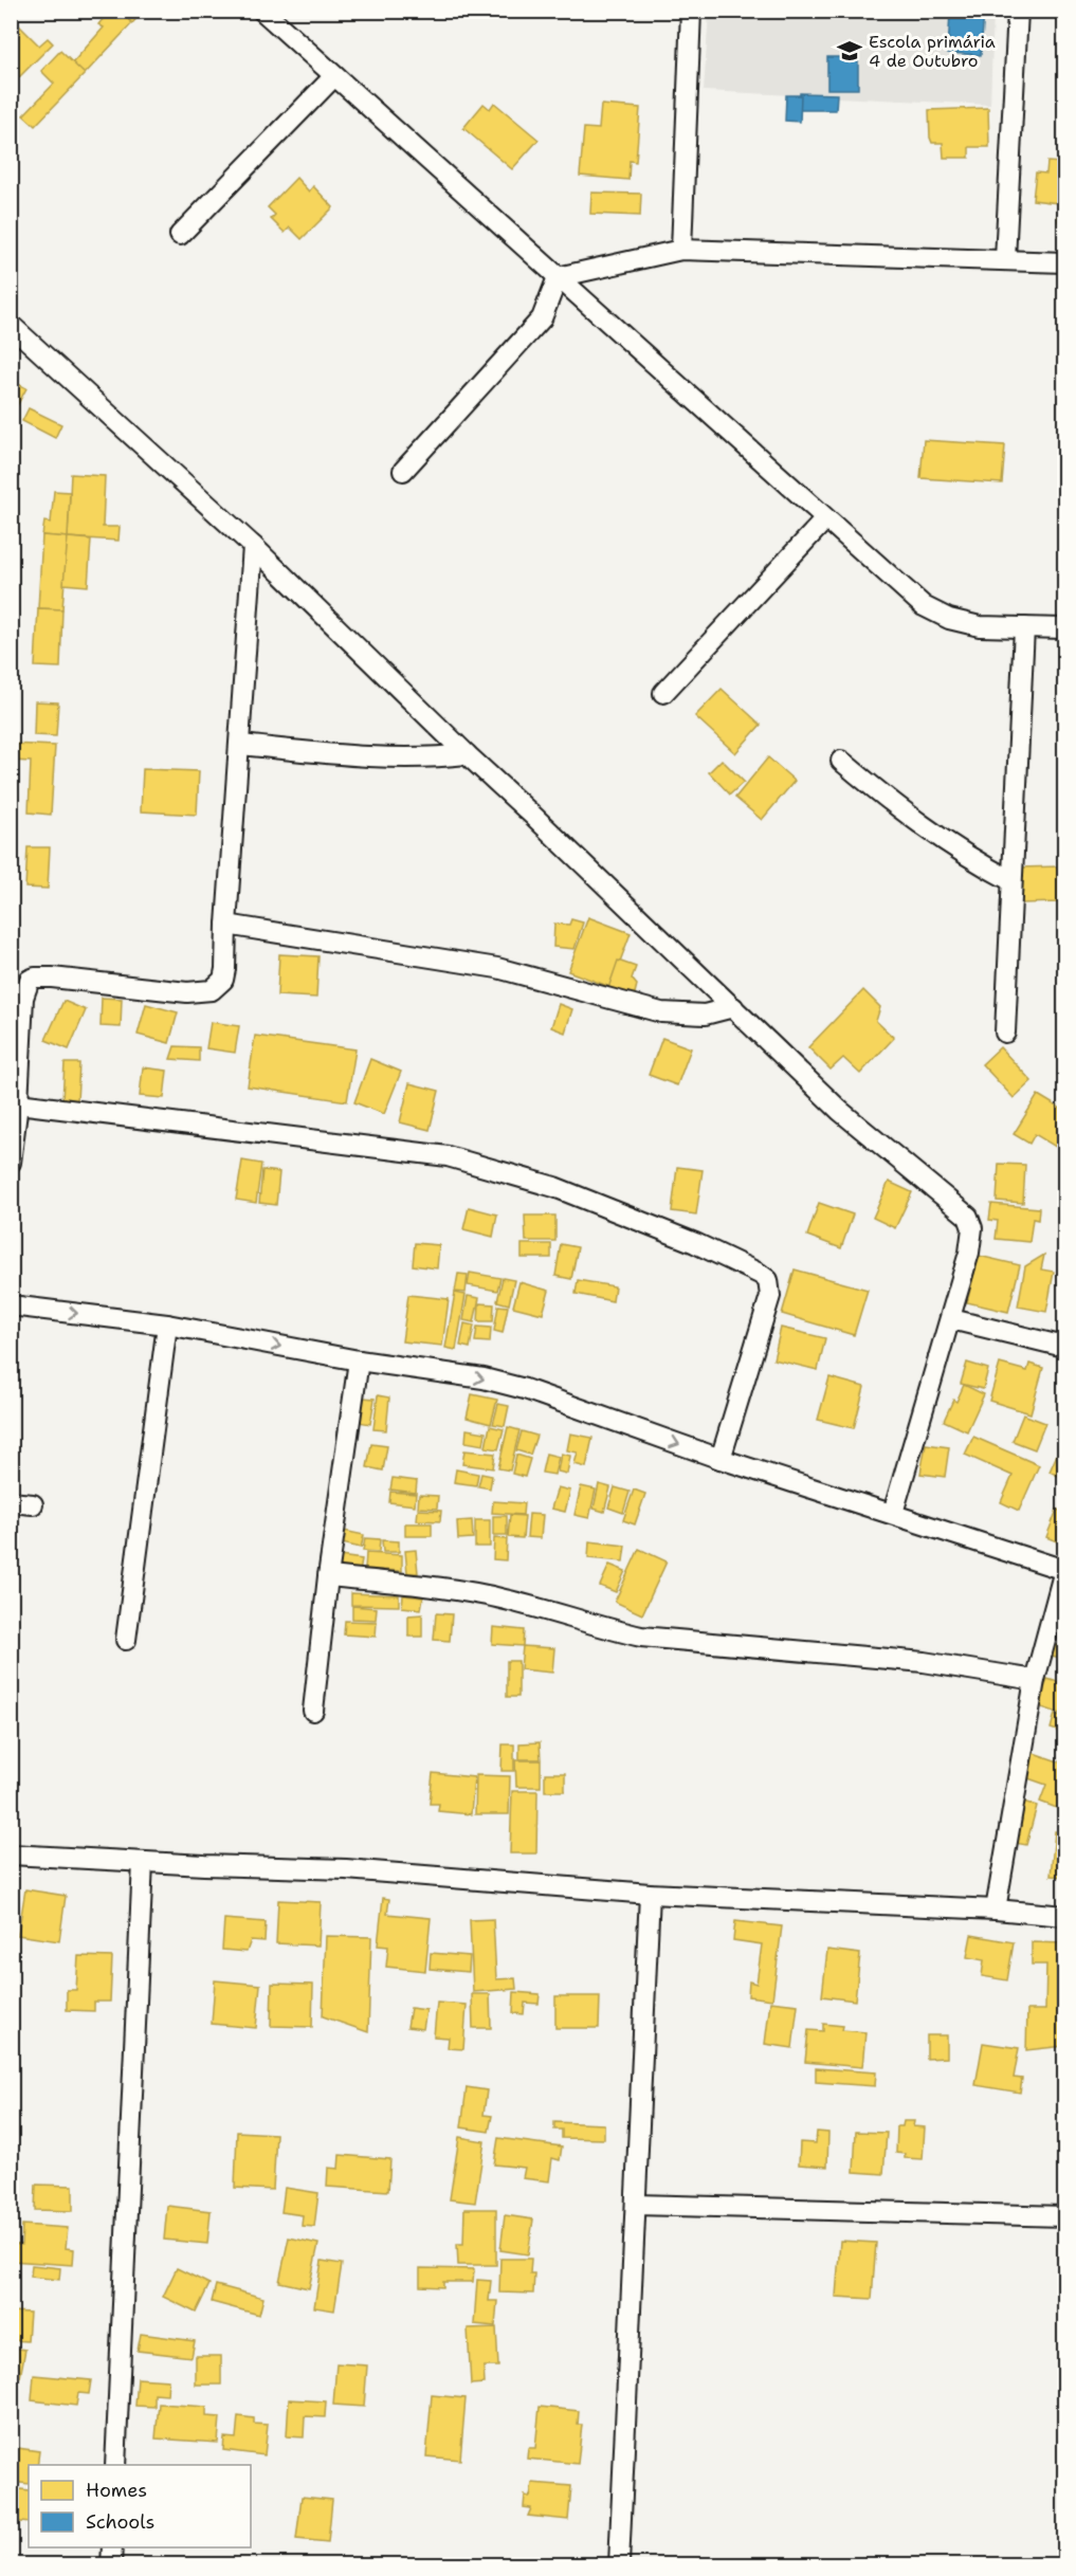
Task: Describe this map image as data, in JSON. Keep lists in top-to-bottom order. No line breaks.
{"places":{"school or university":["Escola primária 4 de Outubro"]},"legend":["Homes","Schools"]}
